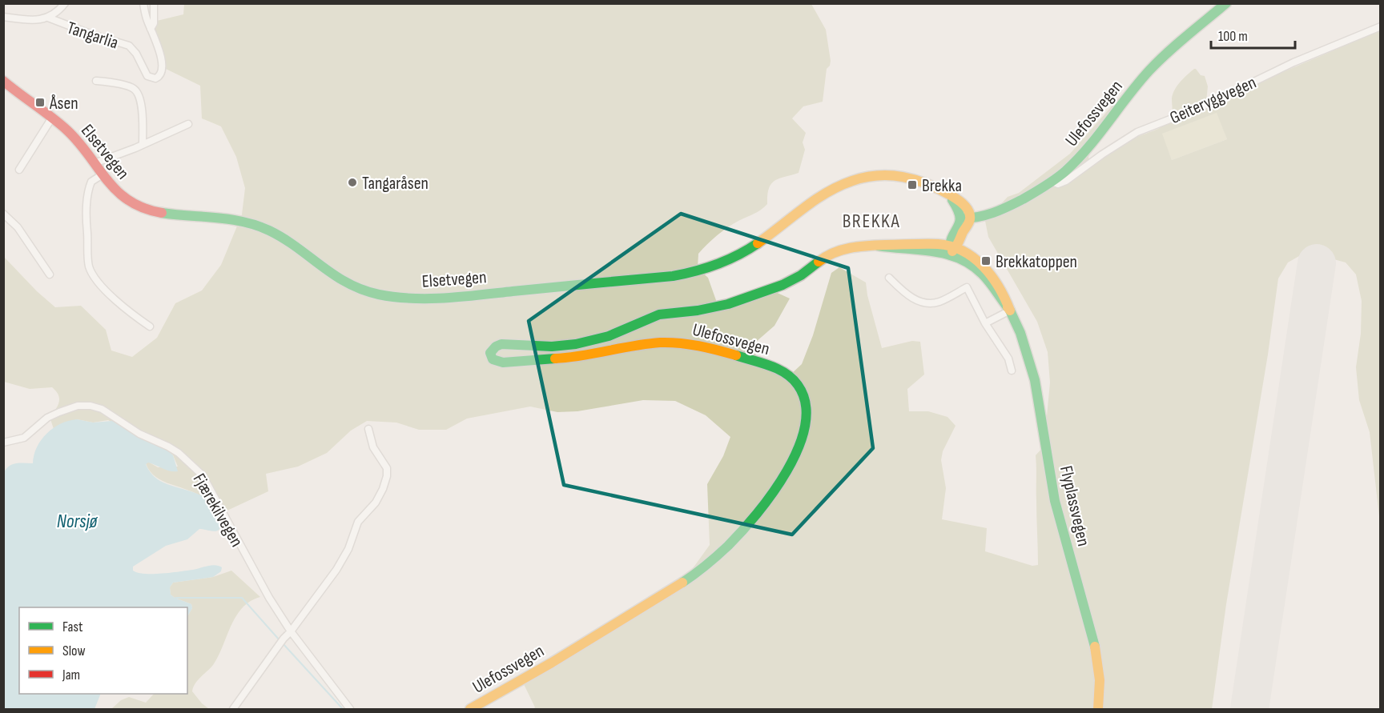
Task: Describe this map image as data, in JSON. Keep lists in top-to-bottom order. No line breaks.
{"streets":{"street":["Tangarlia","Geiteryggvegen","Ulefossvegen","Elsetvegen","Flyplassvegen","Fjærekilvegen"]},"crossings":[["Geiteryggvegen","Ulefossvegen"],["Ulefossvegen","Elsetvegen"],["Ulefossvegen","Flyplassvegen"]],"districts":["BREKKA"],"water":["Norsjø"],"places":{"transit":["Åsen","Brekka","Brekkatoppen"],"other":["Tangaråsen"]},"legend":["Fast","Slow","Jam"],"scale_bar":"100 m"}
